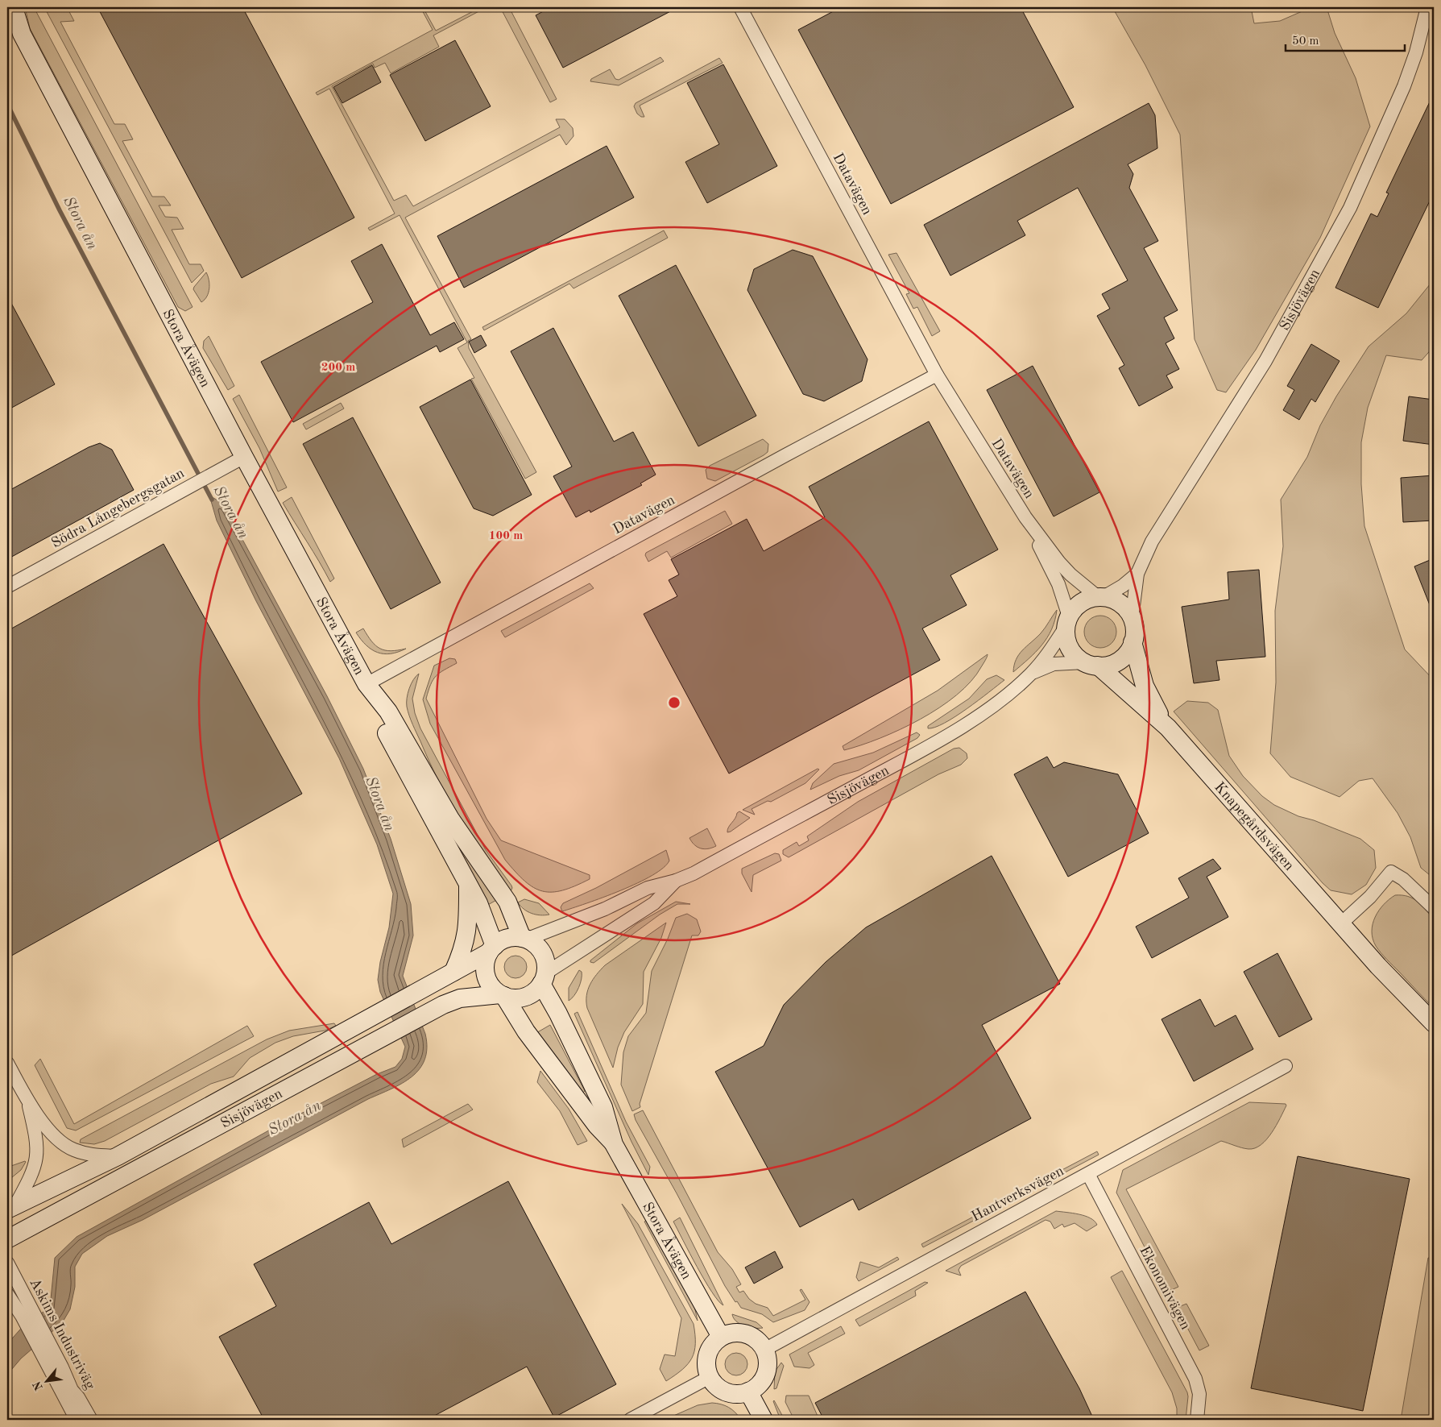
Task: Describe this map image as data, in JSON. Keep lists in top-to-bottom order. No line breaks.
{"streets":{"street":["Datavägen","Sisjövägen","Stora Åvägen","Södra Långebergsgatan","Knapegårdsvägen","Hantverksvägen","Ekonomivägen","Askims Industriväg"]},"crossings":[["Datavägen","Sisjövägen"],["Datavägen","Stora Åvägen"],["Datavägen","Knapegårdsvägen"],["Sisjövägen","Stora Åvägen"],["Sisjövägen","Knapegårdsvägen"],["Stora Åvägen","Södra Långebergsgatan"],["Stora Åvägen","Hantverksvägen"],["Hantverksvägen","Ekonomivägen"]],"water":["Stora ån"],"scale_bar":"50 m","north":"bottom left","rings":["200 m","100 m"]}
